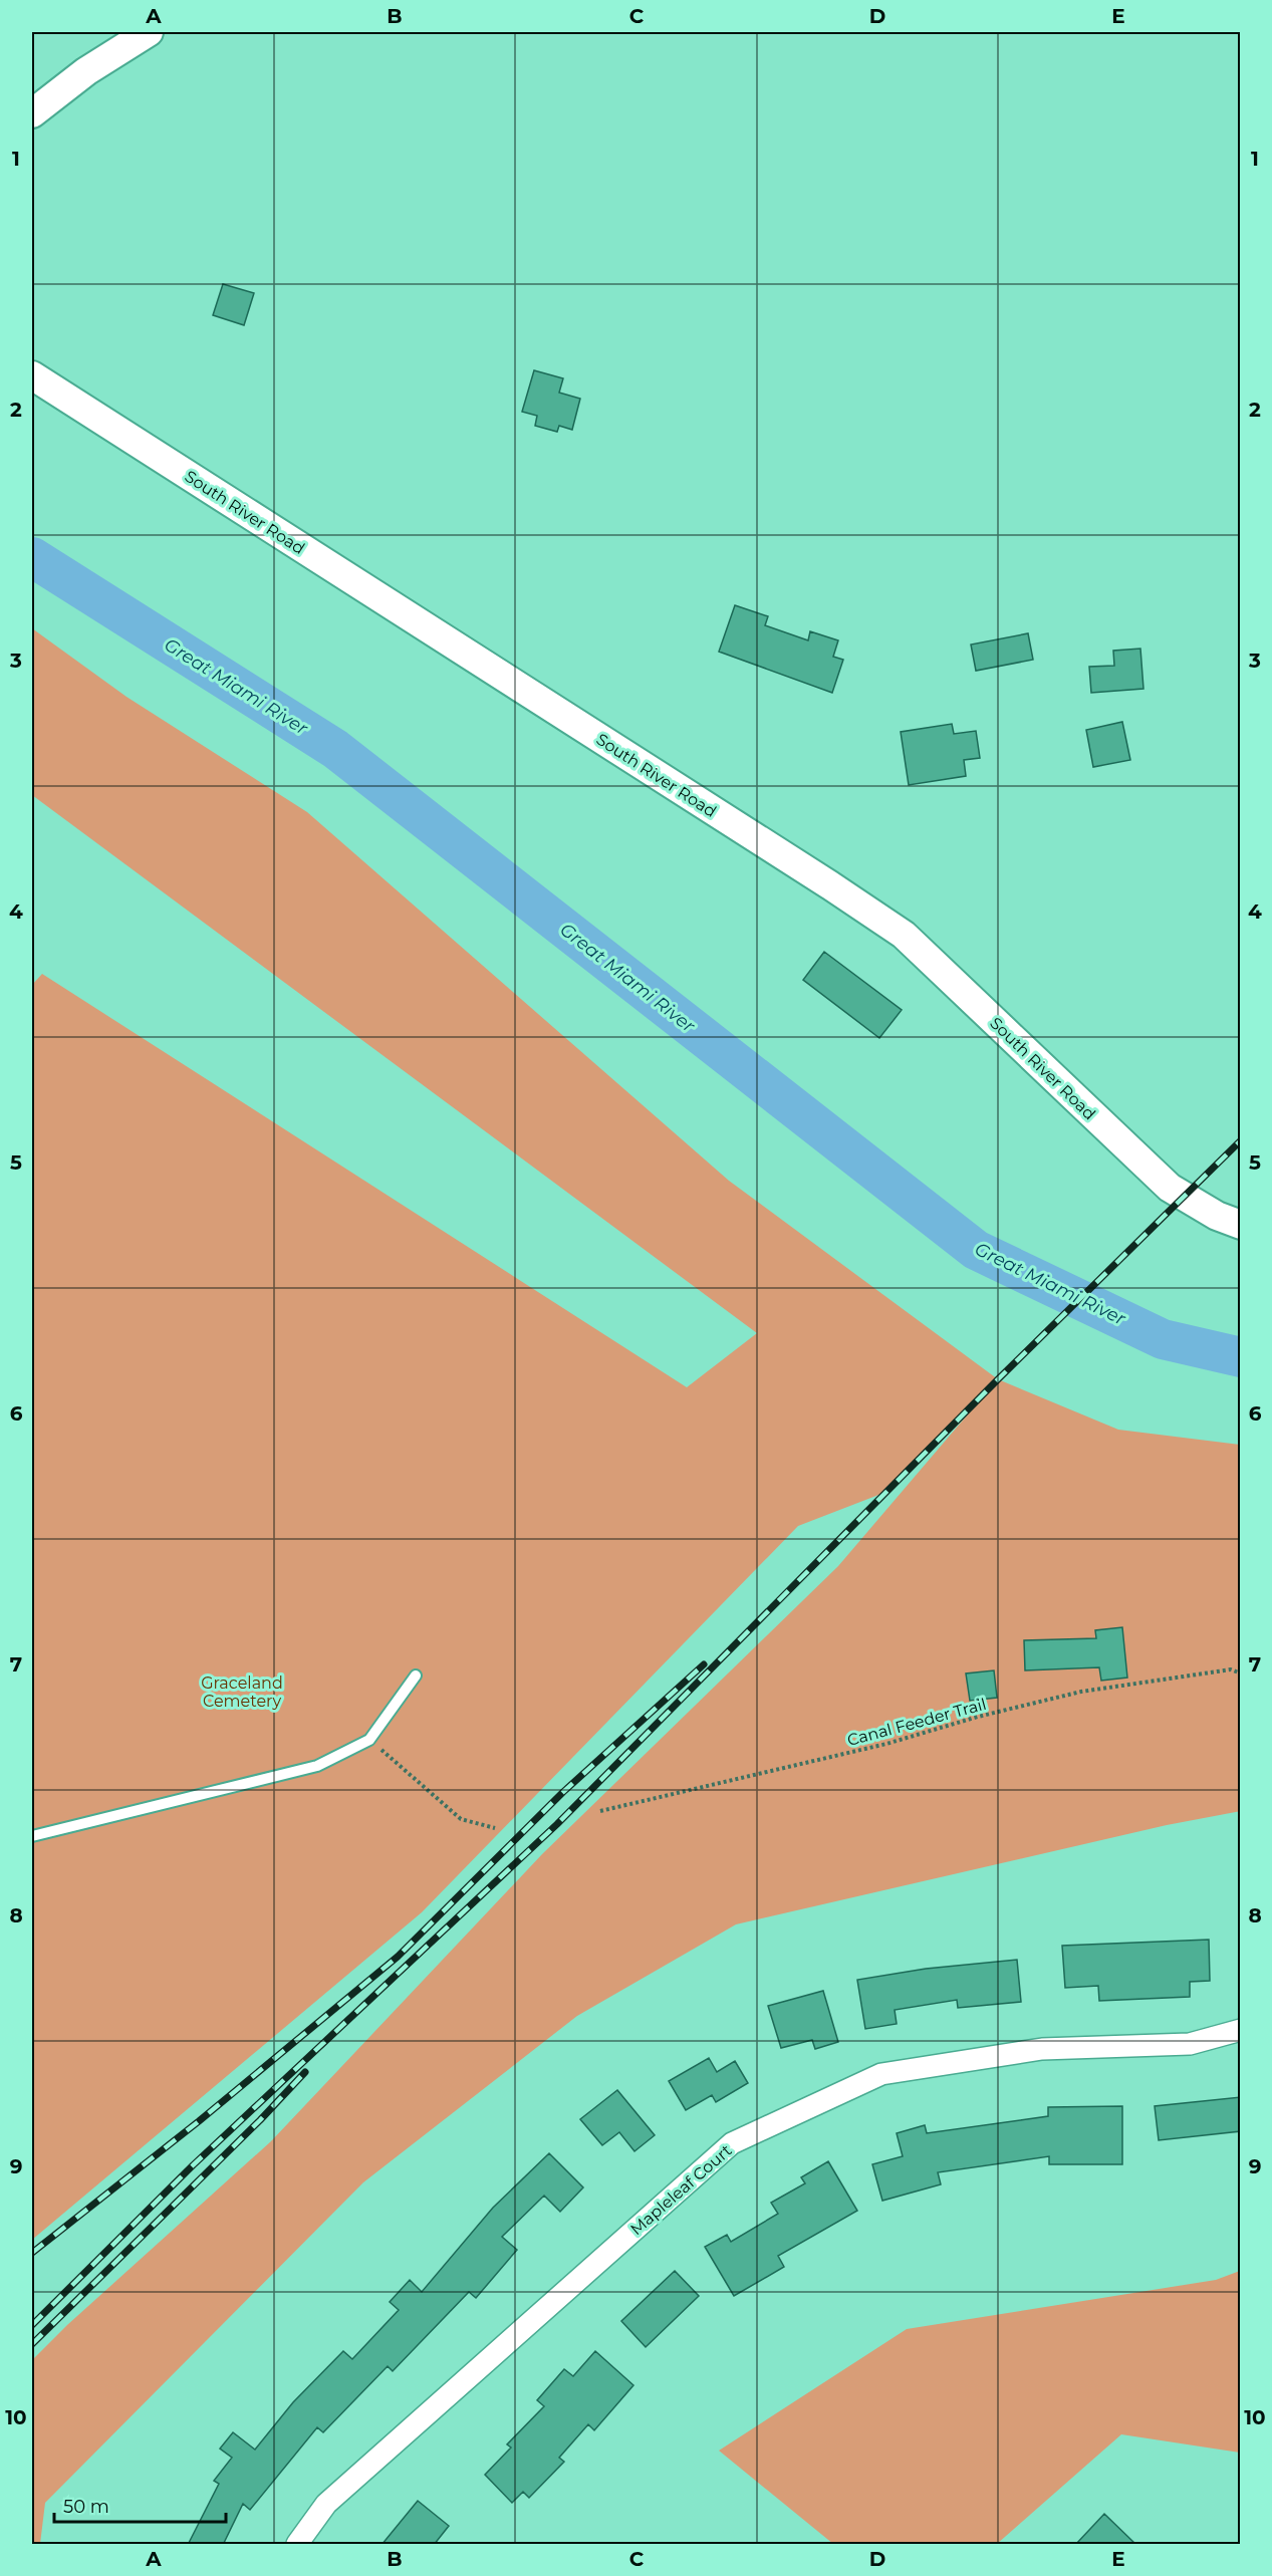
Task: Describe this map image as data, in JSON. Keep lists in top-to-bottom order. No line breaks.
{"streets":{"street":["South River Road","Mapleleaf Court"],"path":["Canal Feeder Trail"]},"water":["Great Miami River"],"parks":["Graceland Cemetery"],"scale_bar":"50 m","grid":{"columns":["A","B","C","D","E"],"rows":["1","2","3","4","5","6","7","8","9","10"]}}
